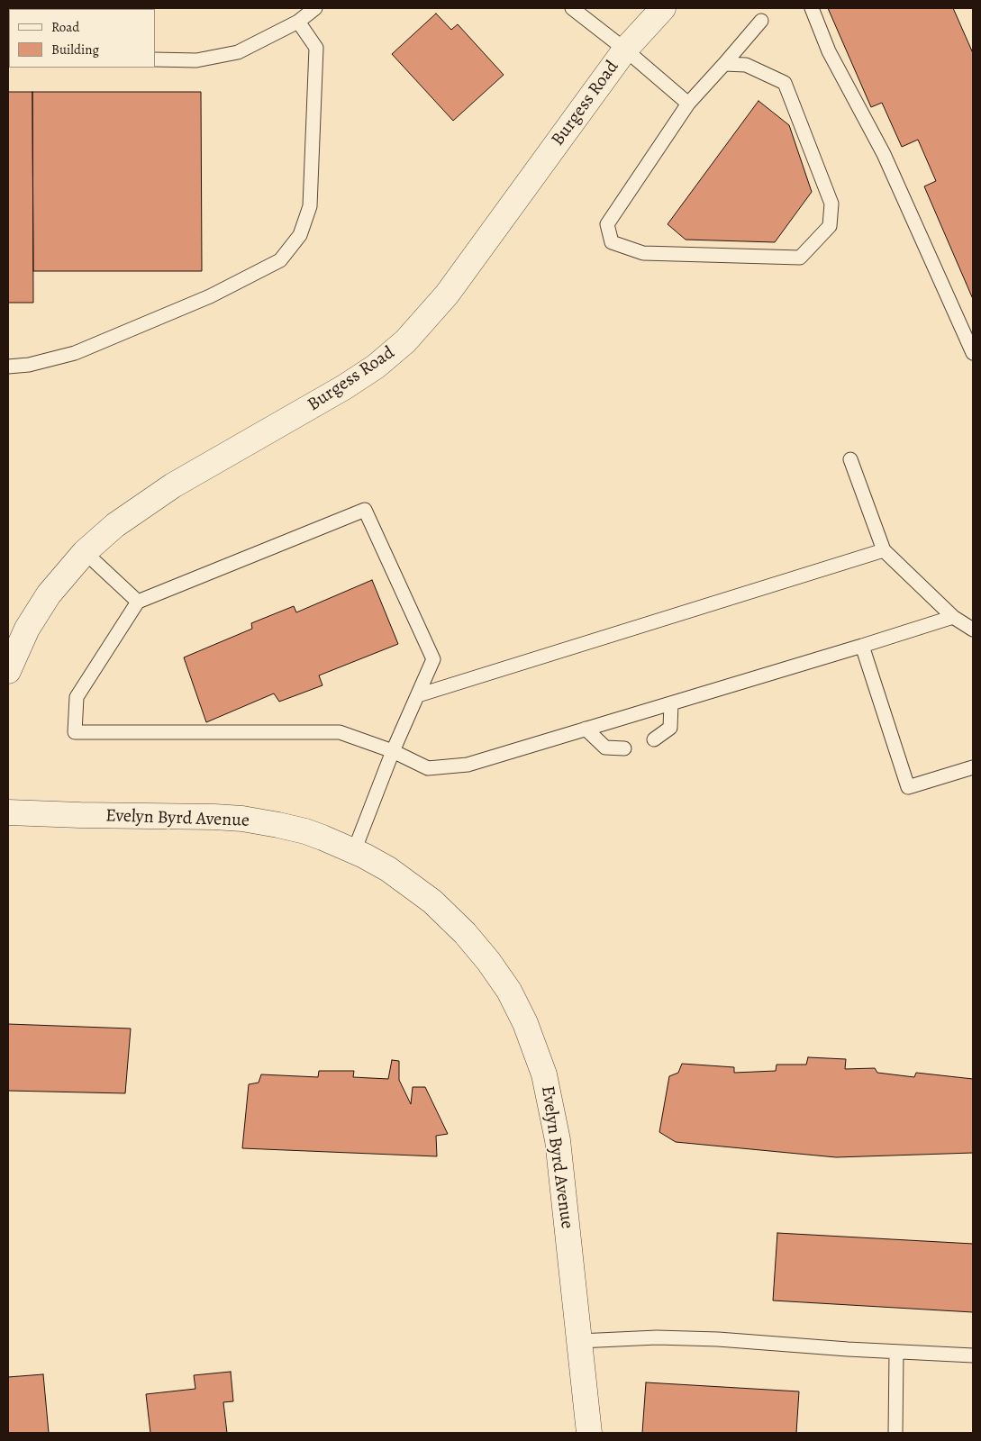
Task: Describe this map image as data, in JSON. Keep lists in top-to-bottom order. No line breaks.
{"streets":{"street":["Burgess Road","Evelyn Byrd Avenue"]},"legend":["Road","Building"]}
